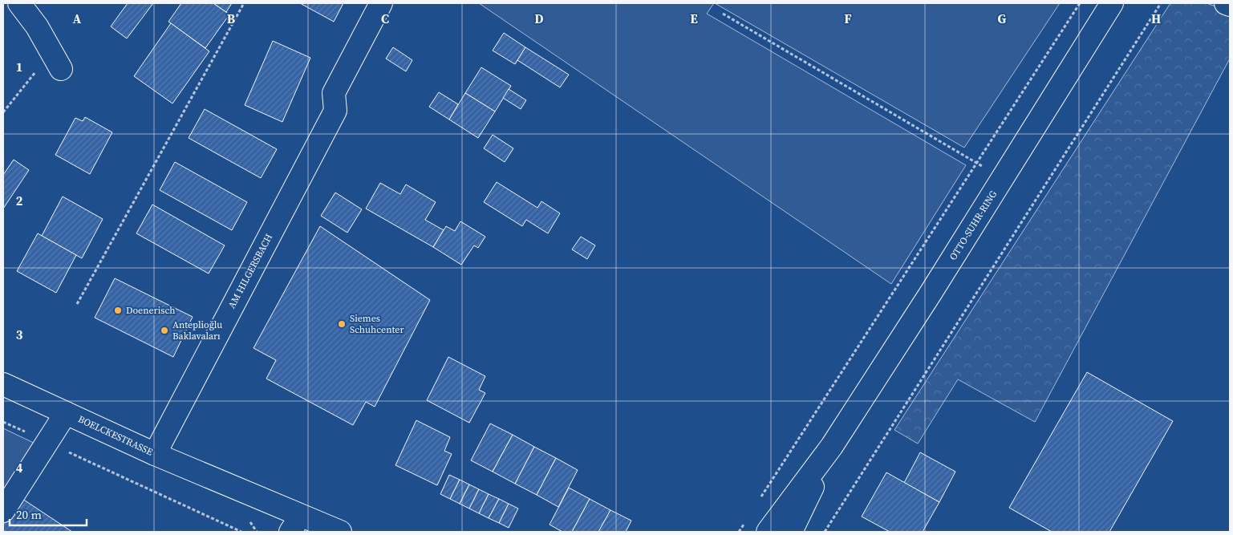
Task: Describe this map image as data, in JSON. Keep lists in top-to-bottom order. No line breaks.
{"streets":{"street":["OTTO-SUHR-RING","AM HILGERSBACH","BOELCKESTRASSE"]},"crossings":[["AM HILGERSBACH","BOELCKESTRASSE"]],"places":["Doenerisch","Siemes Schuhcenter","Anteplioğlu Baklavaları"],"scale_bar":"20 m","grid":{"columns":["A","B","C","D","E","F","G","H"],"rows":["1","2","3","4"]}}
